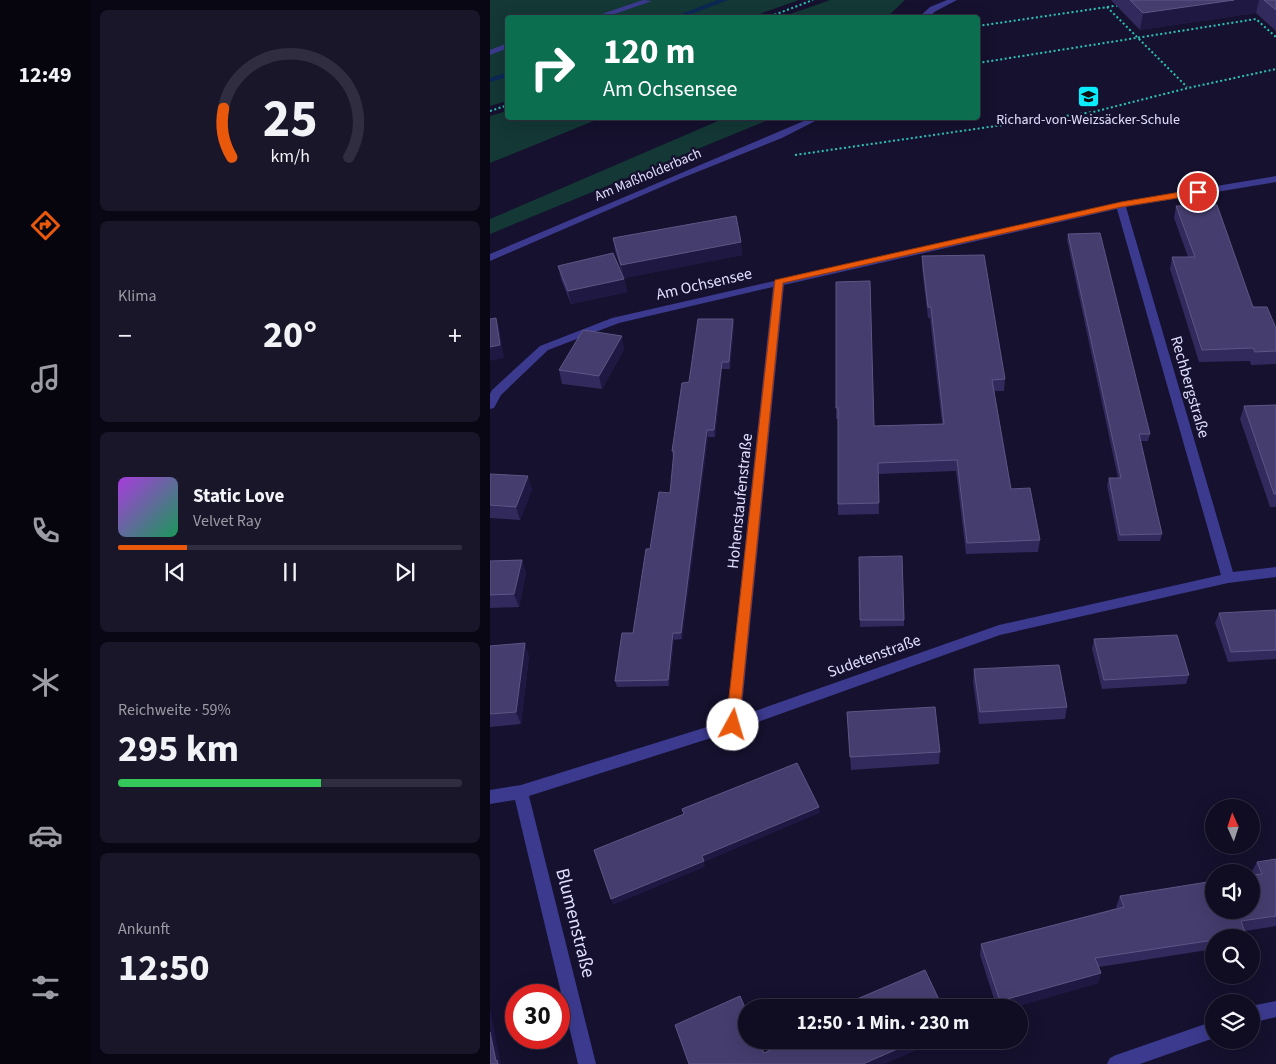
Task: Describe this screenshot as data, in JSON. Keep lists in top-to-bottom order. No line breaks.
{"streets":{"street":["Am Maßholderbach","Am Ochsensee","Rechbergstraße","Hohenstaufenstraße","Sudetenstraße","Blumenstraße"]},"crossings":[["Am Ochsensee","Rechbergstraße"],["Am Ochsensee","Hohenstaufenstraße"],["Rechbergstraße","Sudetenstraße"],["Hohenstaufenstraße","Sudetenstraße"],["Sudetenstraße","Blumenstraße"]],"places":{"school or university":["Richard-von-Weizsäcker-Schule"]},"north":"top","page":{"tabs":"12:49","turn":["120 m","Am Ochsensee"],"tile":["Klima",["Reichweite · 59%","295 km"],["Ankunft","12:50"]],"heat":["−","20°","+"],"song":["Static Love","Velvet Ray"],"limit":"30","trip":"12:50 · 1 Min. · 230 m","gauge":["25","km/h"]}}
